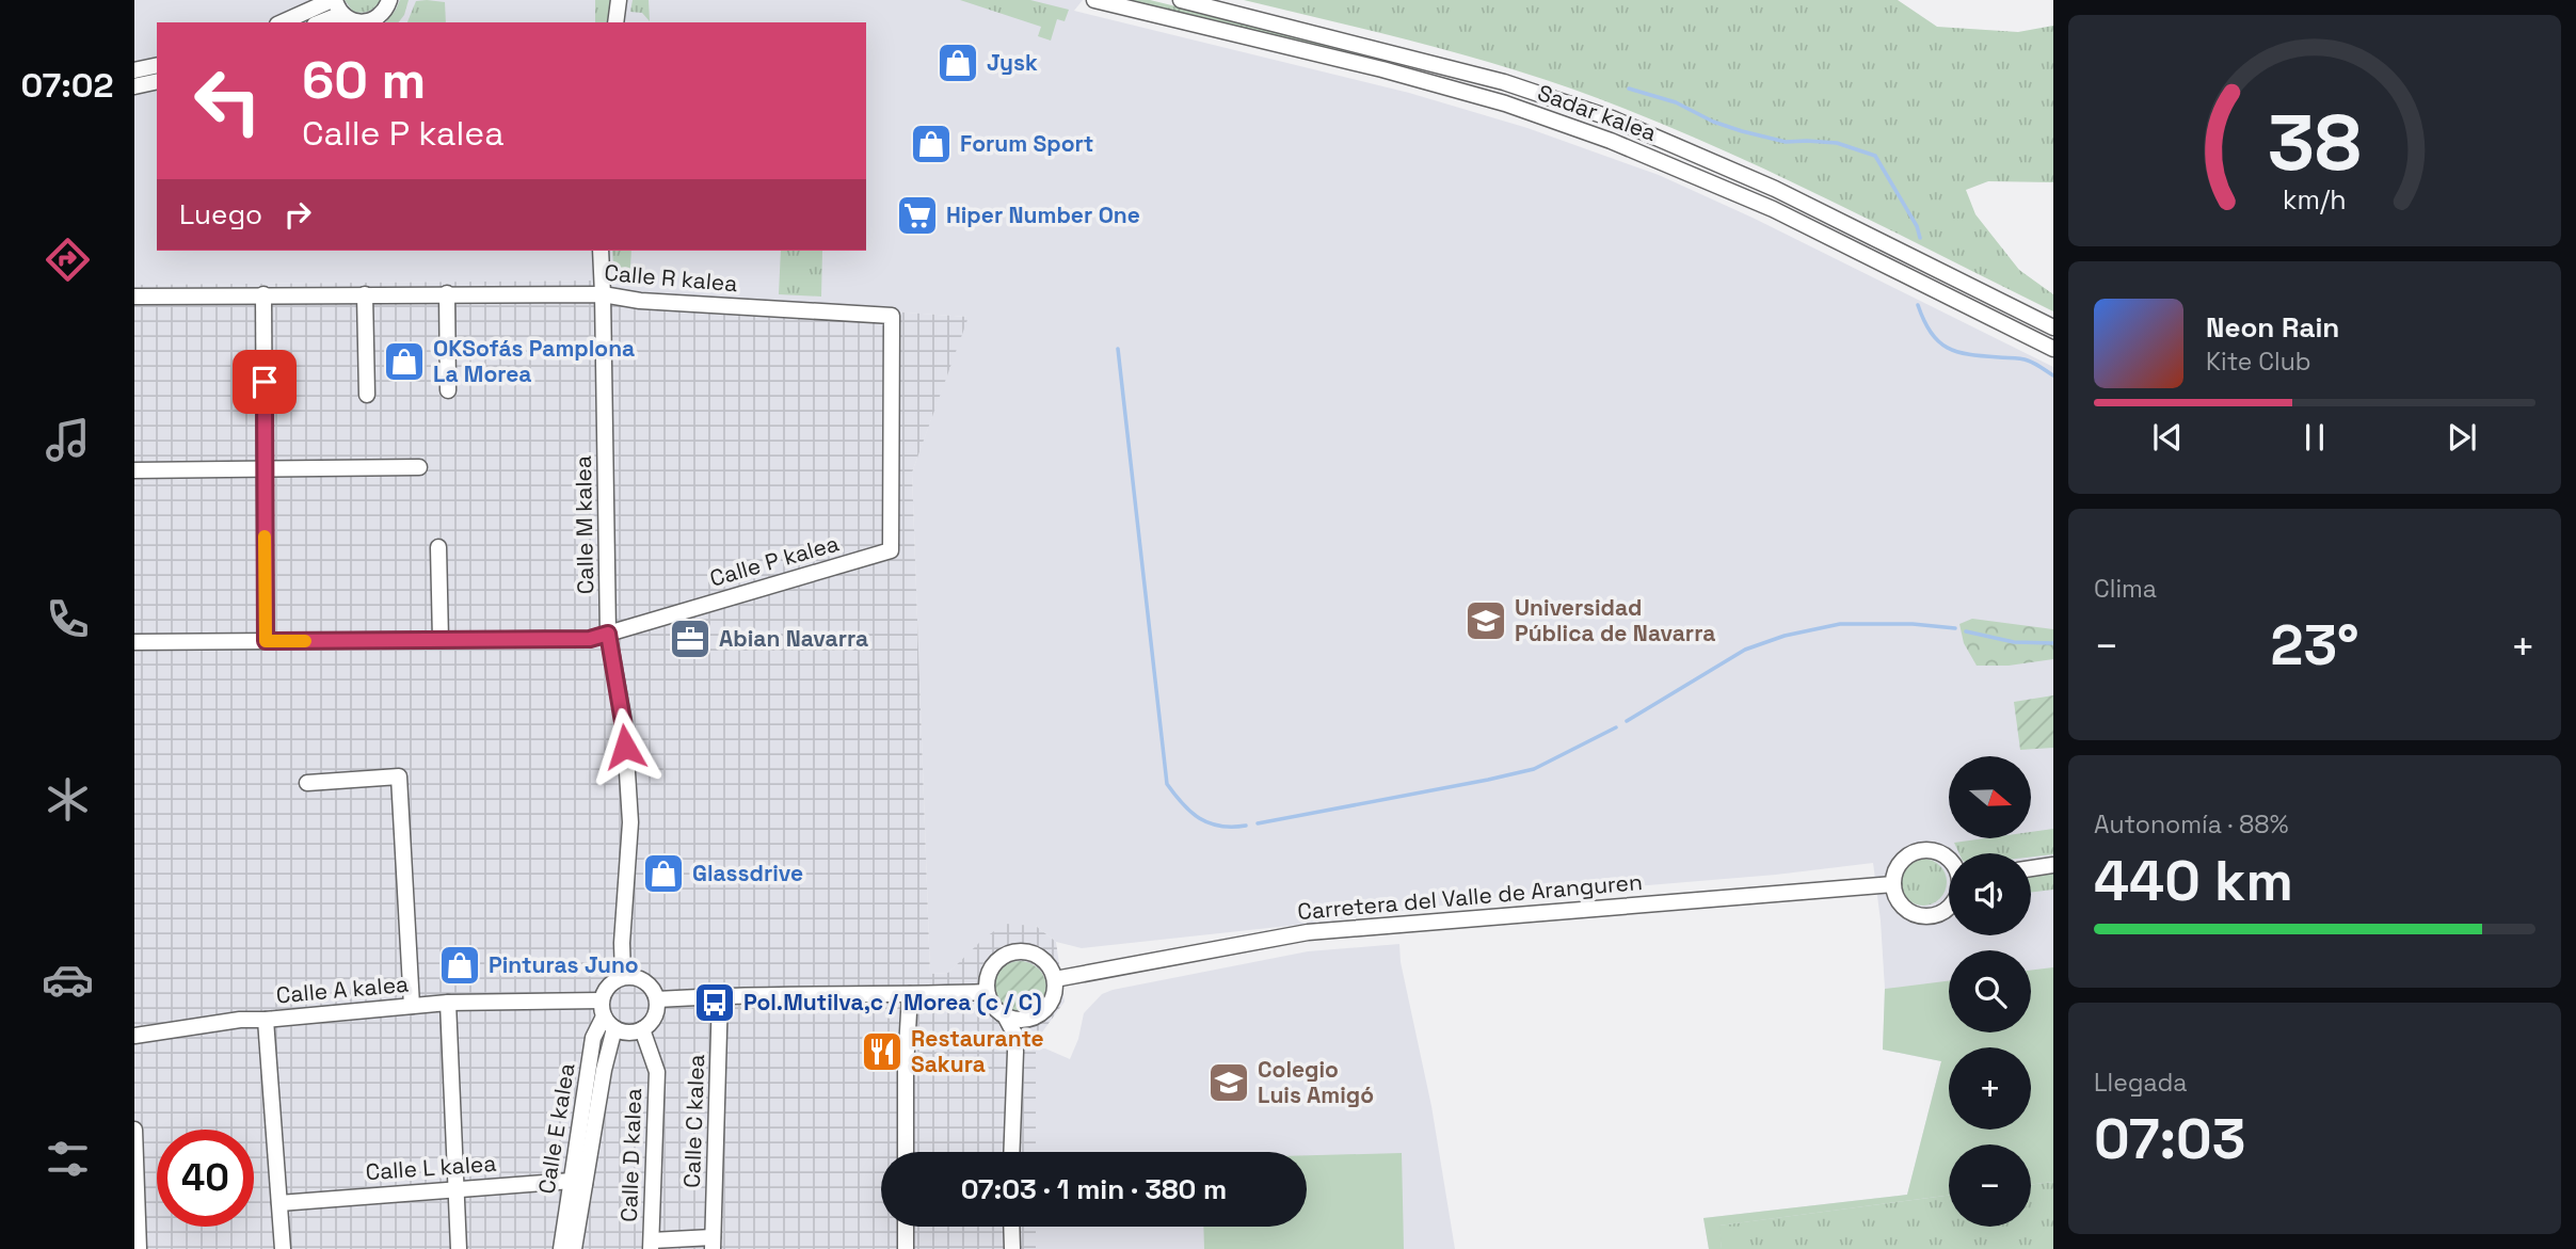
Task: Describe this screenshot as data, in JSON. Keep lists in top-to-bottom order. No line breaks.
{"streets":{"street":["Sadar kalea","Calle R kalea","Calle M kalea","Calle P kalea","Carretera del Valle de Aranguren","Calle A kalea","Calle C kalea","Calle E kalea","Calle D kalea","Calle L kalea"]},"crossings":[["Calle R kalea","Calle M kalea"],["Calle R kalea","Calle P kalea"],["Calle M kalea","Calle P kalea"],["Calle M kalea","Calle A kalea"],["Calle M kalea","Calle D kalea"],["Calle A kalea","Calle D kalea"],["Calle C kalea","Calle D kalea"],["Calle E kalea","Calle L kalea"]],"places":{"shop":["Jysk","Forum Sport","OKSofás Pamplona La Morea","Glassdrive","Pinturas Juno"],"supermarket":["Hiper Number One"],"school or university":["Universidad Pública de Navarra","Colegio Luis Amigó"],"office":["Abian Navarra"],"bus stop":["Pol.Mutilva,c / Morea (c / C)"],"restaurant":["Restaurante Sakura"]},"north":"right","page":{"tabs":"07:02","turn":["60 m","Calle P kalea"],"then":"Luego","song":["Neon Rain","Kite Club"],"tile":["Clima",["Autonomía · 88%","440 km"],["Llegada","07:03"]],"heat":["−","23°","+"],"map_buttons":["+","−"],"limit":"40","trip":"07:03 · 1 min · 380 m","gauge":["38","km/h"]}}
